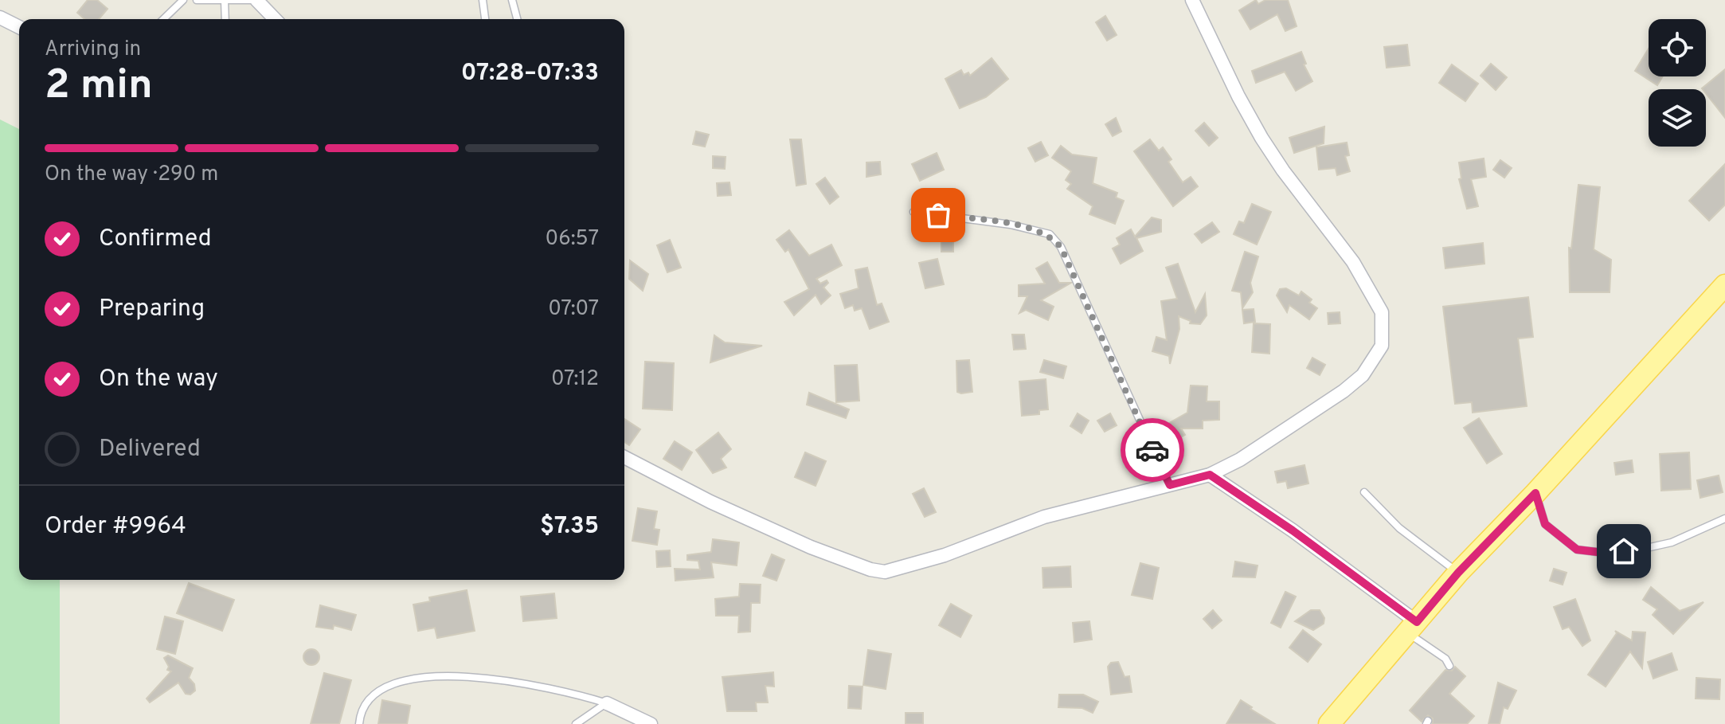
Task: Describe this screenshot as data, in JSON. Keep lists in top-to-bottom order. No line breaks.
{"page":{"heading":["2 min","Arriving in","07:28–07:33"],"panel":["Order #9964","$7.35"],"bar":"On the way · 290 m","list":[["Confirmed","06:57"],["Preparing","07:07"],["On the way","07:12"],"Delivered"]}}
